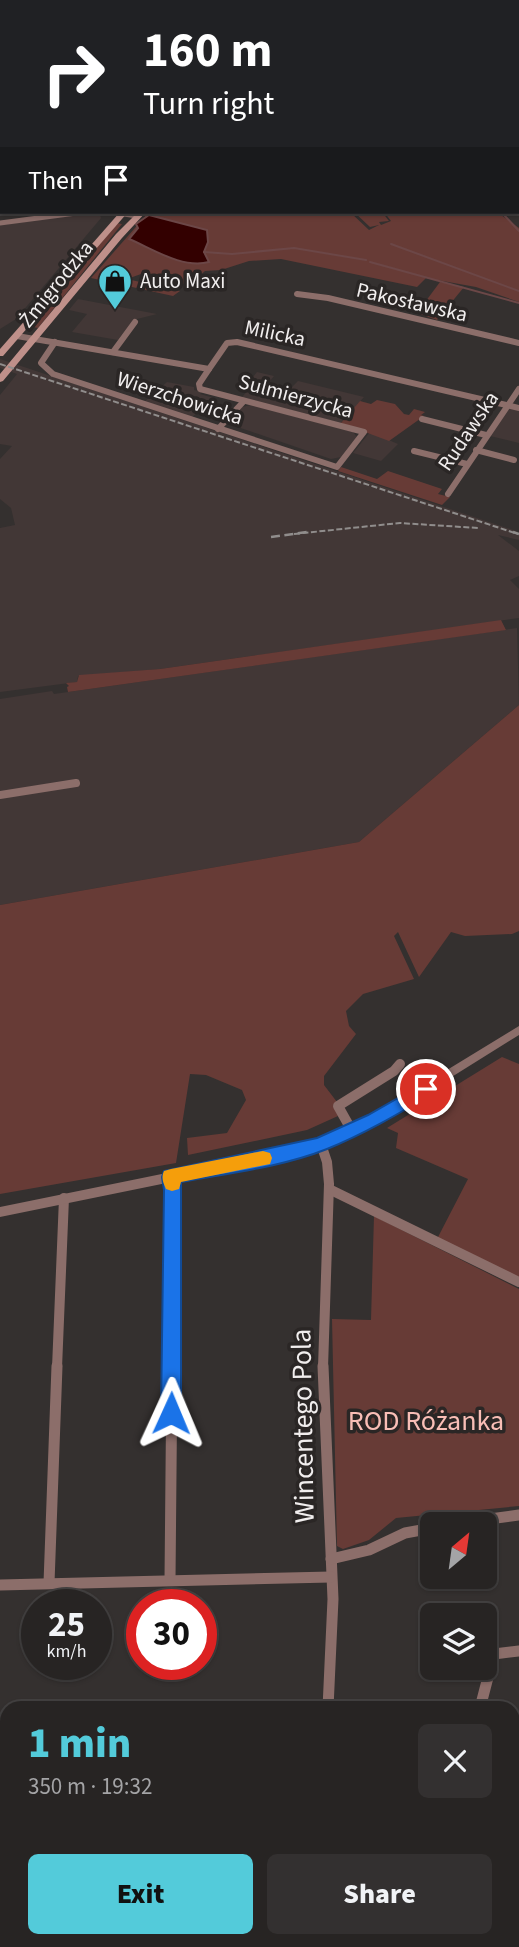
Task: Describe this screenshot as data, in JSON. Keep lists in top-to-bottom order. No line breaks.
{"streets":{"main road":["Żmigrodzka"],"street":["Pakosławska","Milicka","Sulmierzycka","Wierzchowicka","Rudawska","Wincentego Pola"]},"crossings":[["Milicka","Sulmierzycka"],["Milicka","Rudawska"],["Sulmierzycka","Wierzchowicka"]],"parks":["ROD Różanka"],"places":{"shop":["Auto Maxi"]},"north":"top right","page":{"turn":["160 m","Turn right"],"then":"Then","speed":"25 km/h","limit":"30","heading":["1 min","350 m · 19:32"],"buttons":["Exit","Share"]}}
